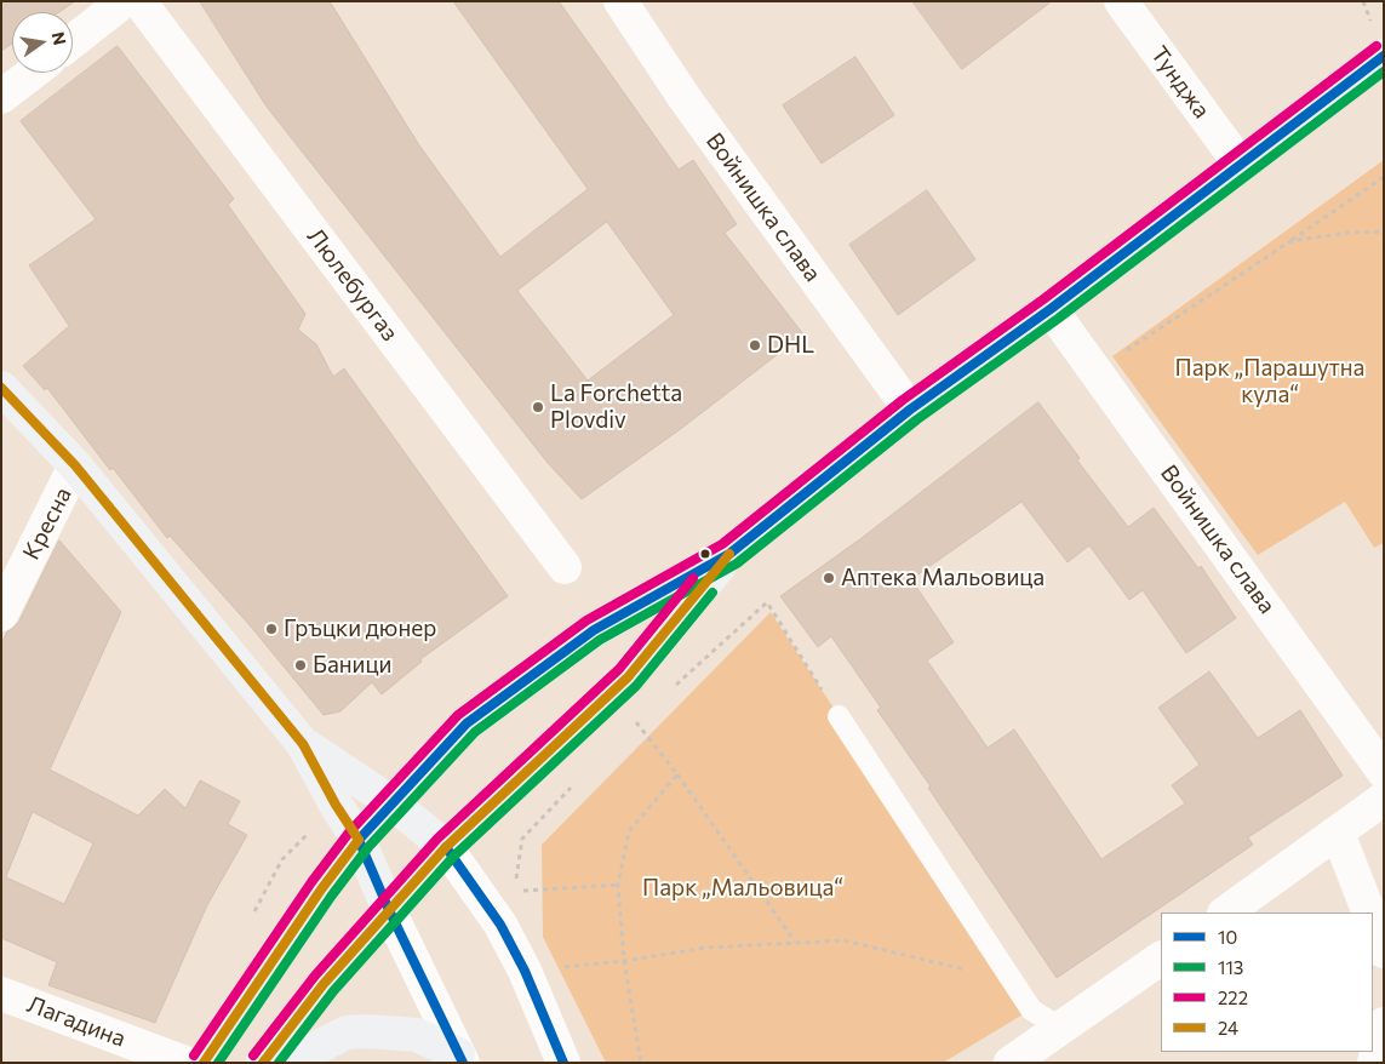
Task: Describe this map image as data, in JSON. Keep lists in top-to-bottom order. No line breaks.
{"streets":{"street":["Тунджа","Войнишка слава","Люлебургаз","Кресна","Лагадина"]},"parks":["Парк „Парашутна кула“","Парк „Мальовица“"],"places":["DHL","La Forchetta Plovdiv","Аптека Мальовица","Гръцки дюнер","Баници"],"lines":["transit line 222","transit line 10","transit line 113","transit line 24"],"legend":["10","113","222","24"],"north":"right"}
